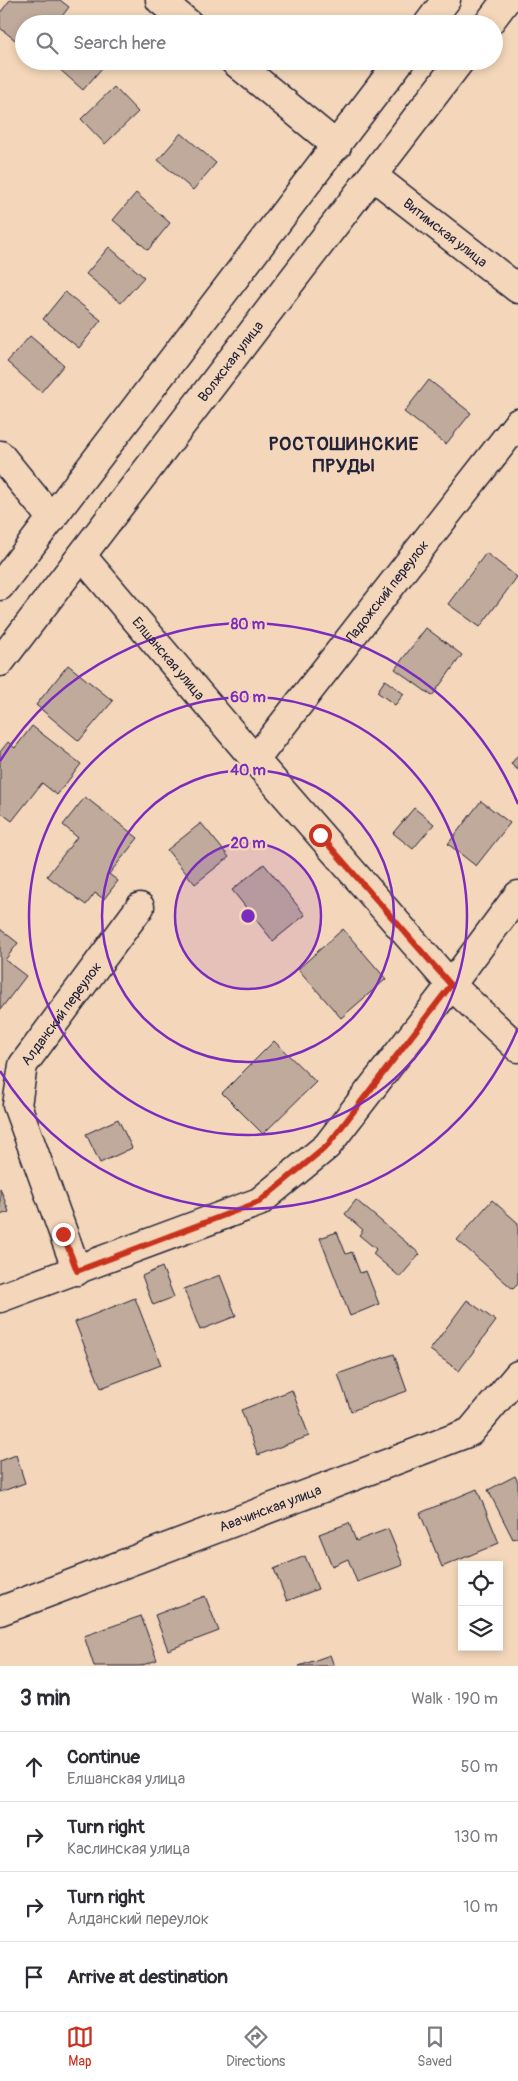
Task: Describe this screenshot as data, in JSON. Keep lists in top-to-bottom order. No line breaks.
{"streets":{"street":["Витимская улица","Волжская улица","Ладожский переулок","Елшанская улица","Алданский переулок","Авачинская улица"]},"crossings":[["Витимская улица","Волжская улица"],["Волжская улица","Елшанская улица"],["Ладожский переулок","Елшанская улица"]],"districts":["РОСТОШИНСКИЕ ПРУДЫ"],"page":{"search":"Search here","heading":["3 min","Walk · 190 m"],"list":[["Continue","Елшанская улица","50 m"],["Turn right","Каслинская улица","130 m"],["Turn right","Алданский переулок","10 m"],"Arrive at destination"],"nav":["Map","Directions","Saved"]},"rings":["80 m","60 m","40 m","20 m"]}
